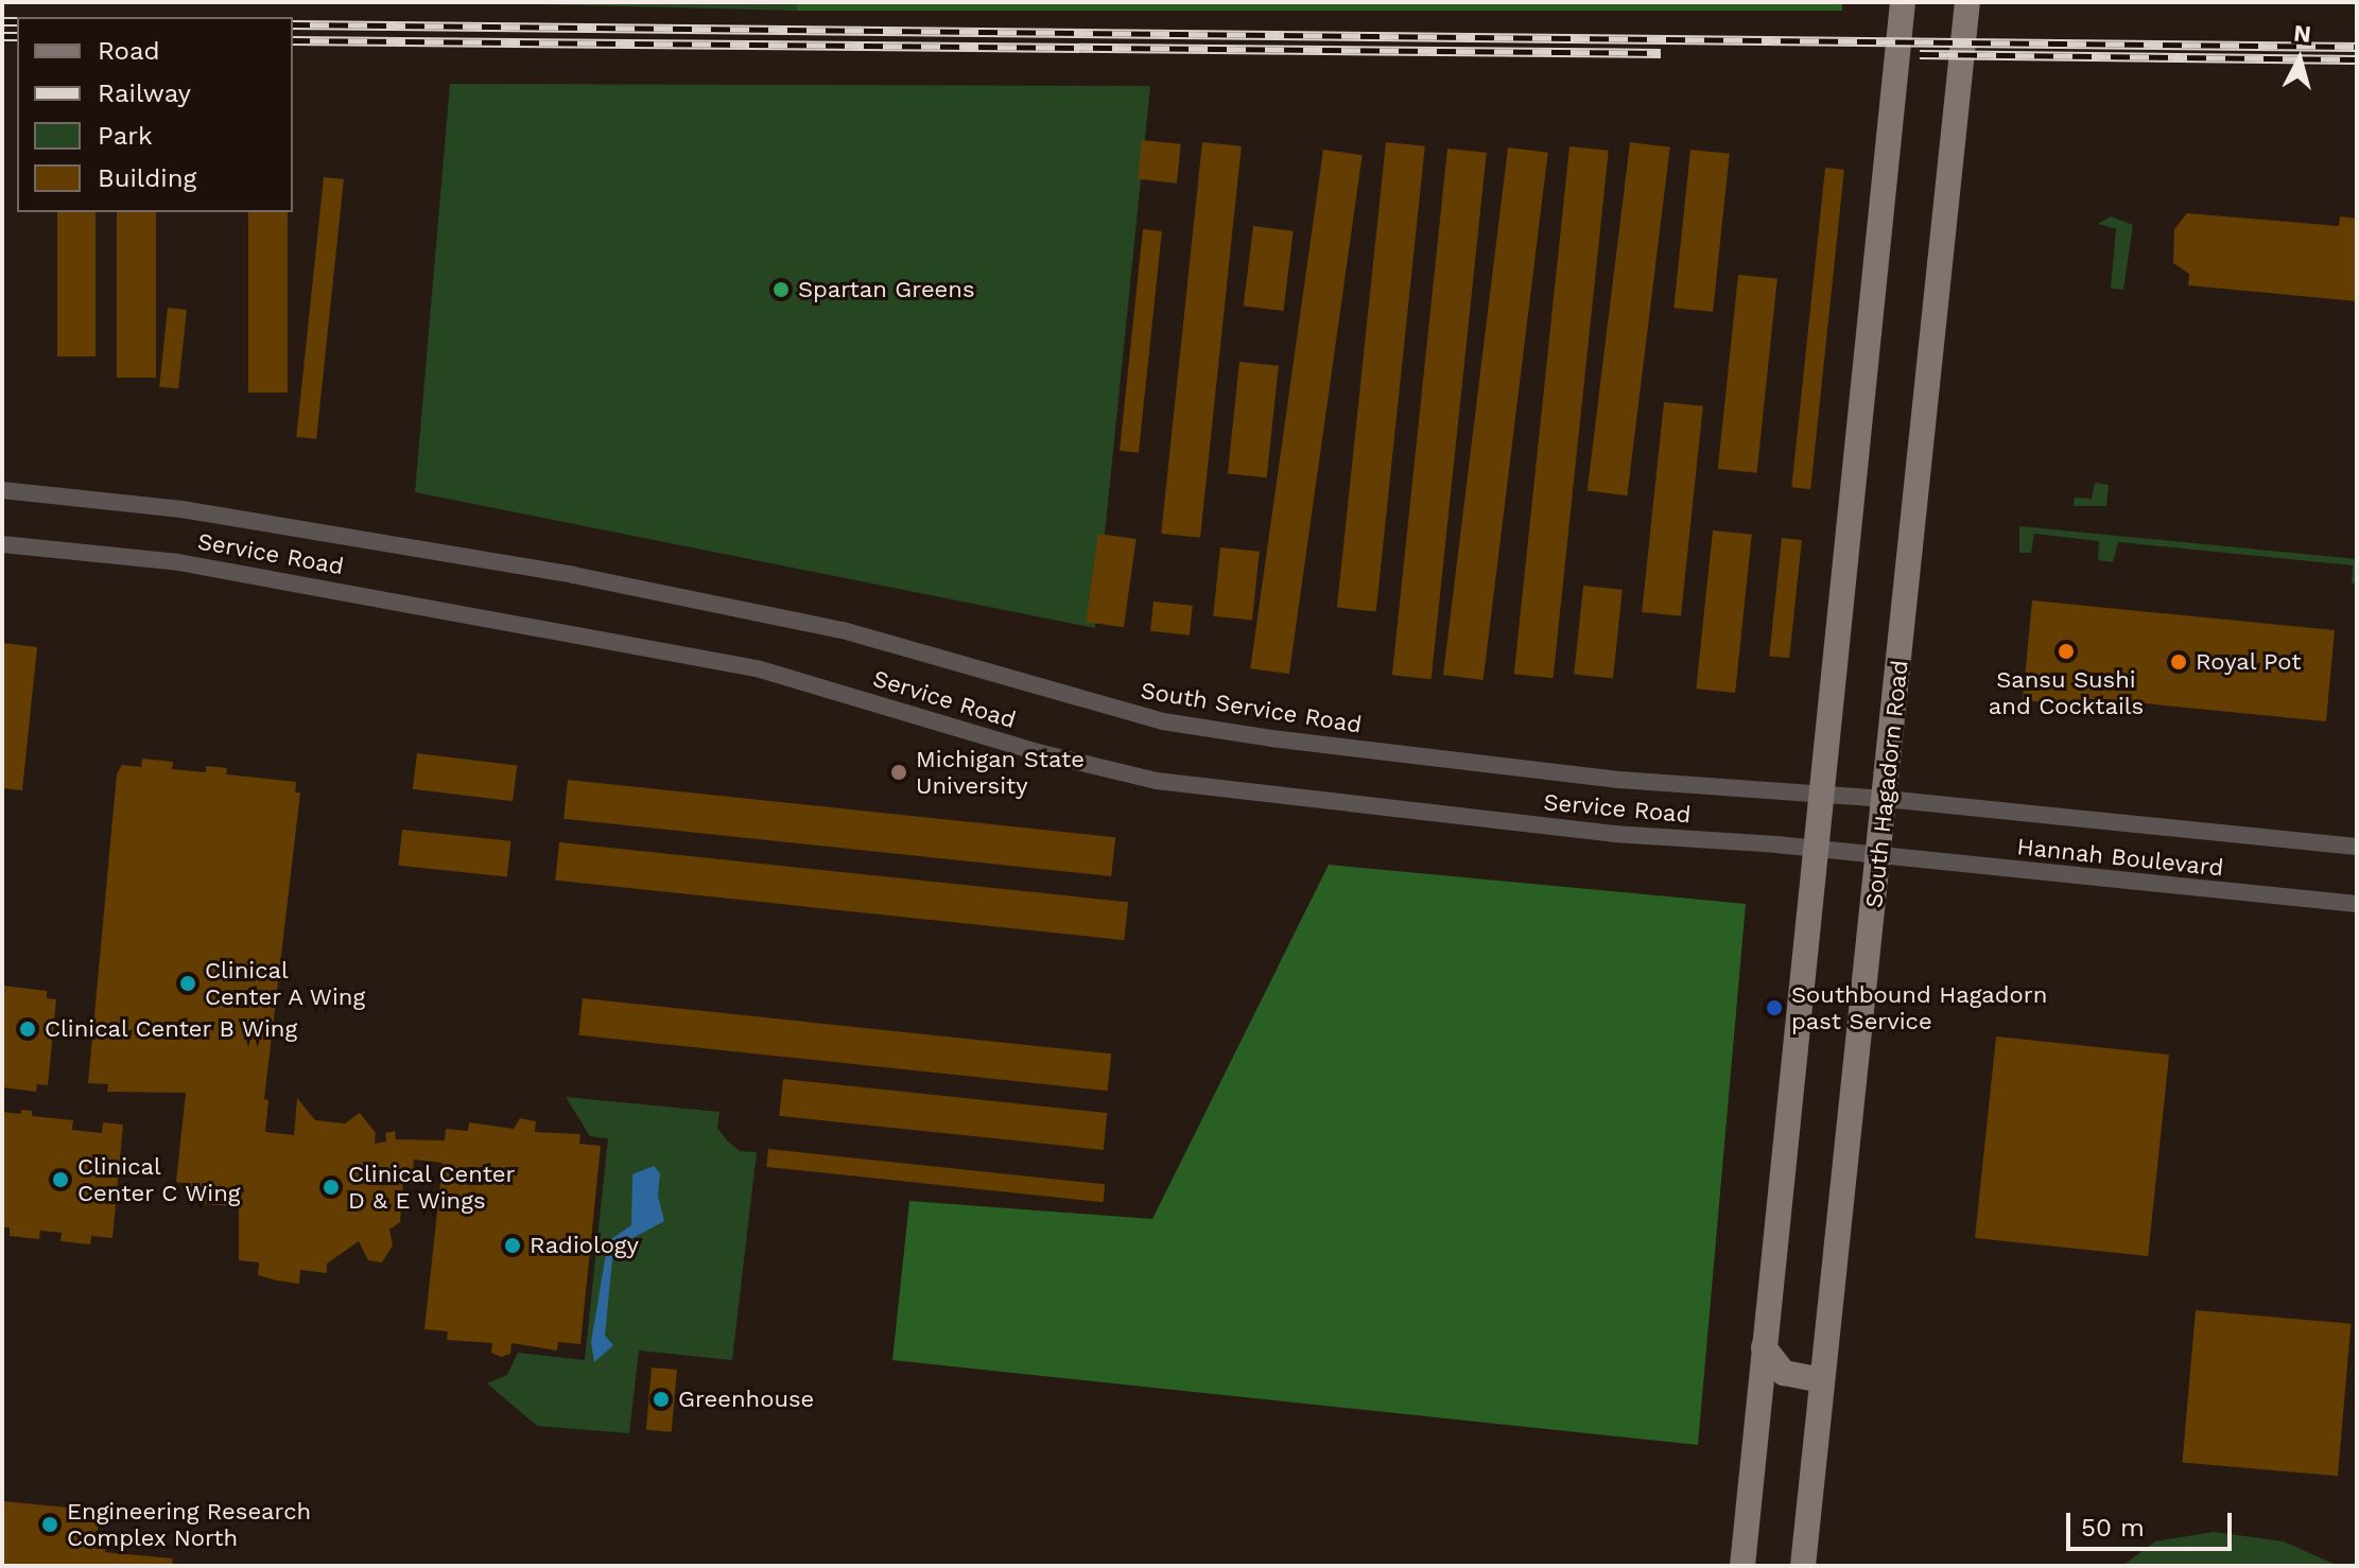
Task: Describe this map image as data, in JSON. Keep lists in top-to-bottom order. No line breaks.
{"streets":{"street":["Service Road","South Service Road","South Hagadorn Road","Hannah Boulevard"]},"crossings":[["Service Road","South Service Road"],["Service Road","South Hagadorn Road"],["Service Road","Hannah Boulevard"],["South Service Road","South Hagadorn Road"],["South Service Road","Hannah Boulevard"],["South Hagadorn Road","Hannah Boulevard"]],"places":["Spartan Greens","Sansu Sushi and Cocktails","Royal Pot","Michigan State University","Clinical Center A Wing","Southbound Hagadorn past Service","Clinical Center B Wing","Clinical Center C Wing","Clinical Center D & E Wings","Radiology","Greenhouse","Engineering Research Complex North"],"legend":["Road","Railway","Park","Building"],"scale_bar":"50 m","north":"top"}
